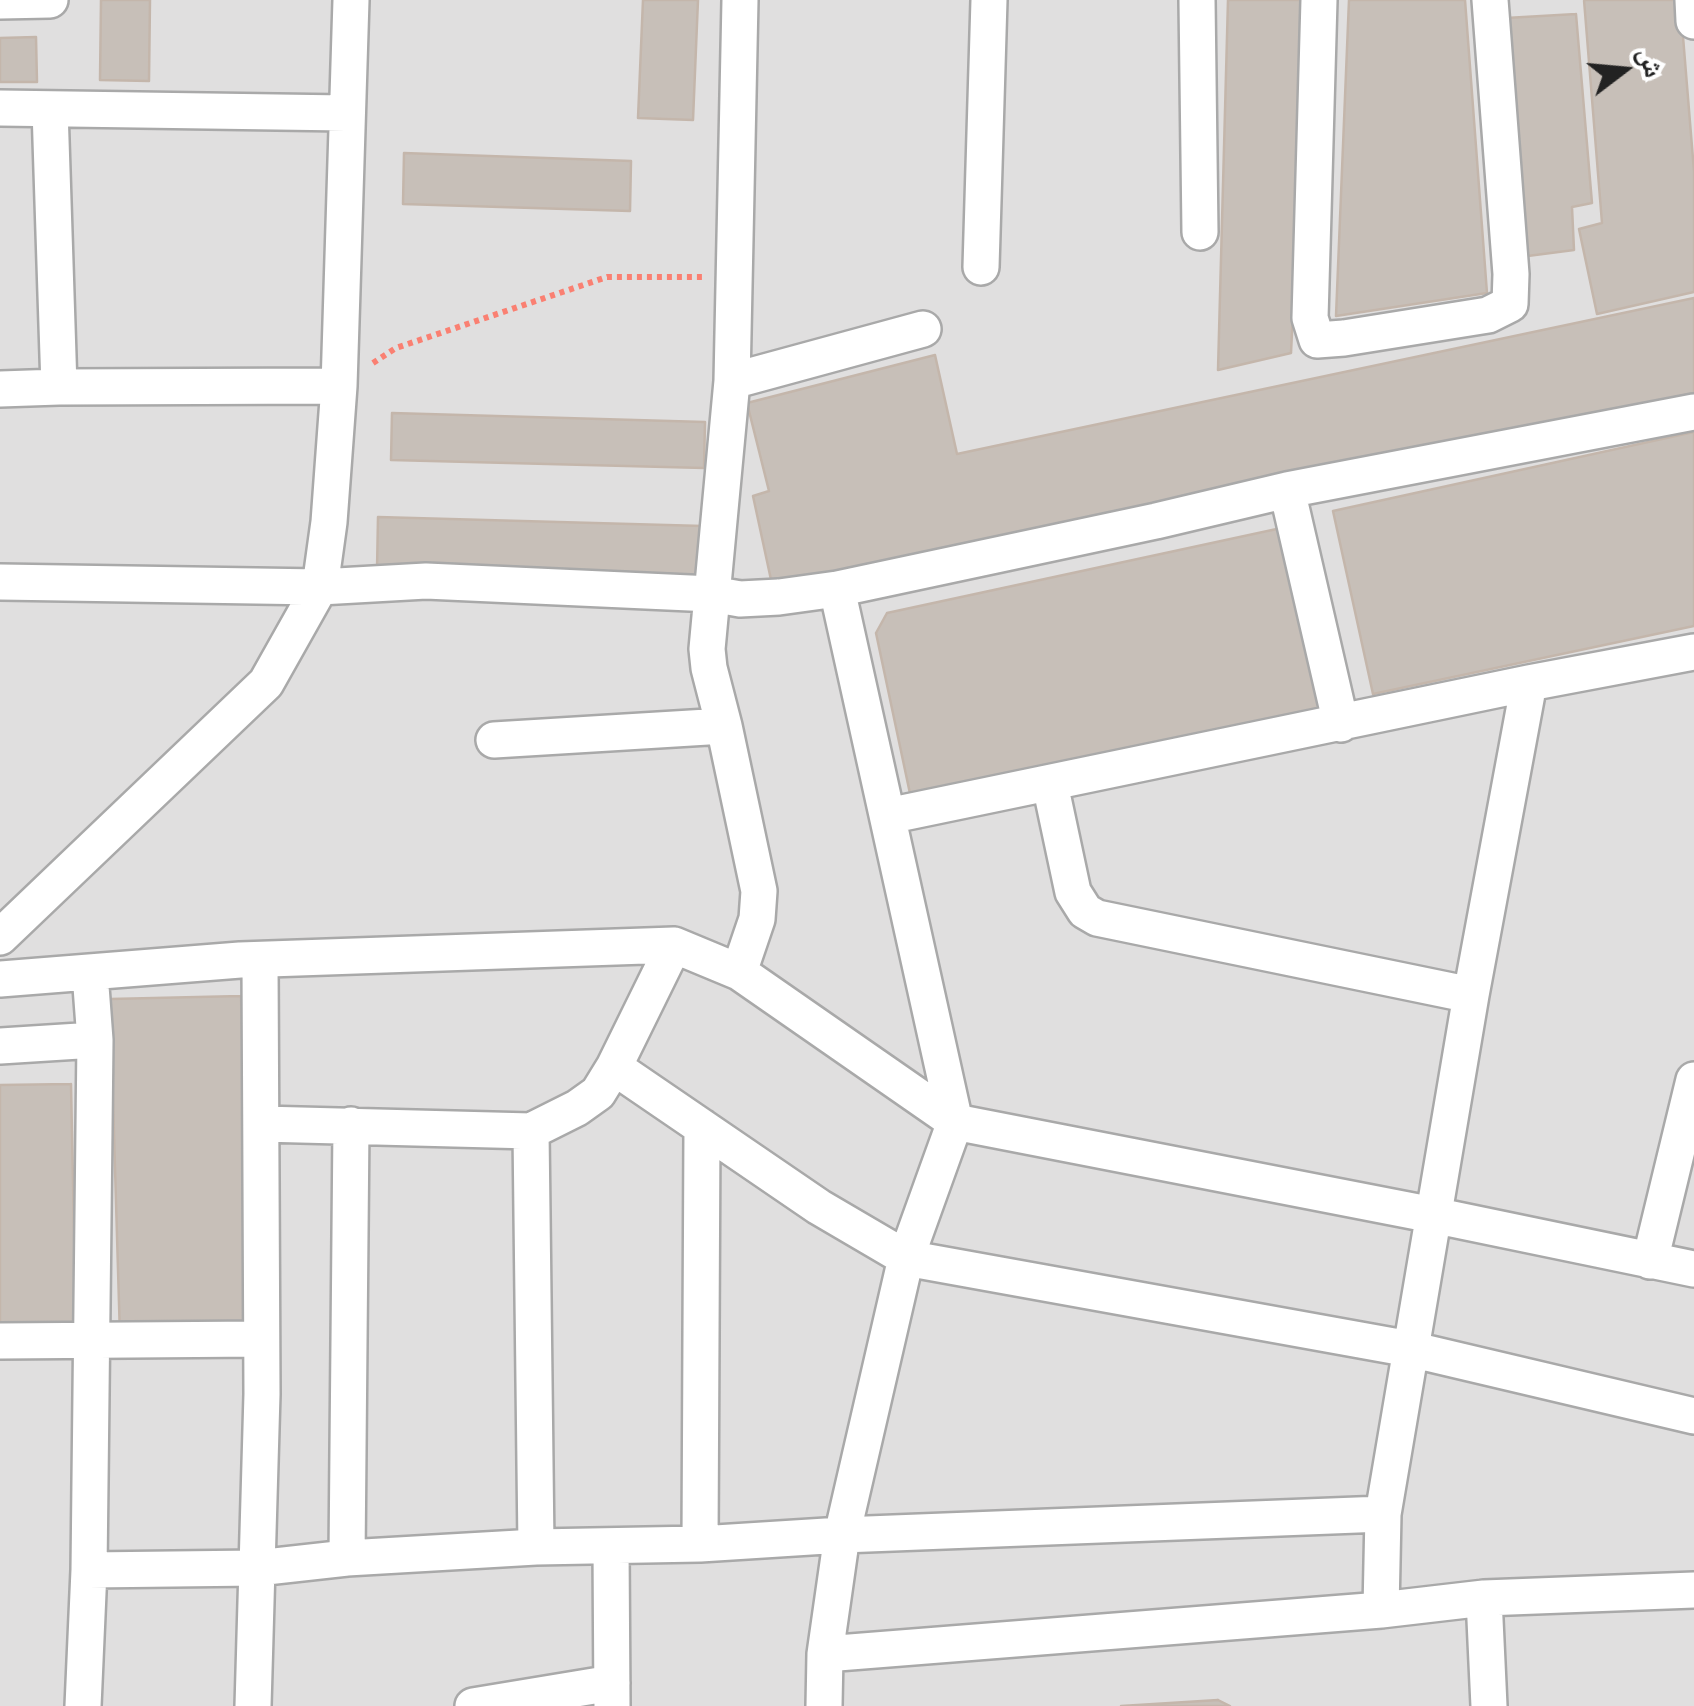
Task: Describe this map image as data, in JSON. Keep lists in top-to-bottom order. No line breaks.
{"north":"right"}
